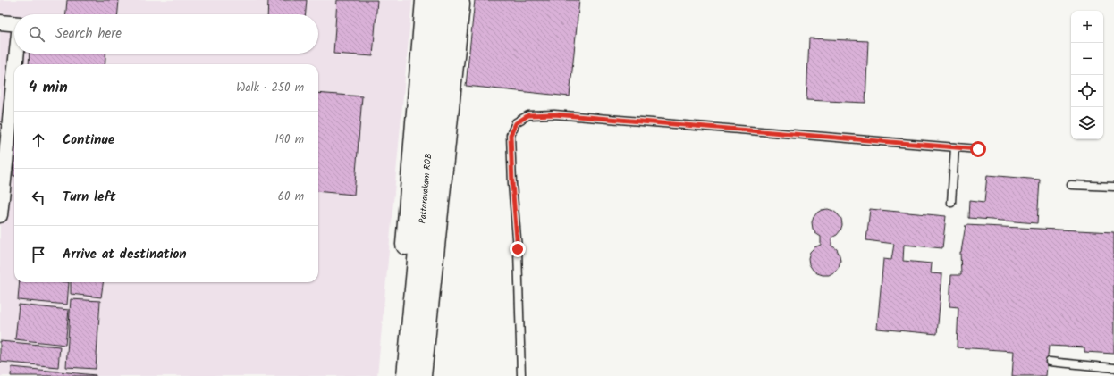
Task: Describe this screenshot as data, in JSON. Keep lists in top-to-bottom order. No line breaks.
{"streets":{"street":["Pattaravakam ROB"]},"page":{"map_buttons":["+","−"],"search":"Search here","heading":["4 min","Walk · 250 m"],"list":[["Continue","190 m"],["Turn left","60 m"],"Arrive at destination"]}}
